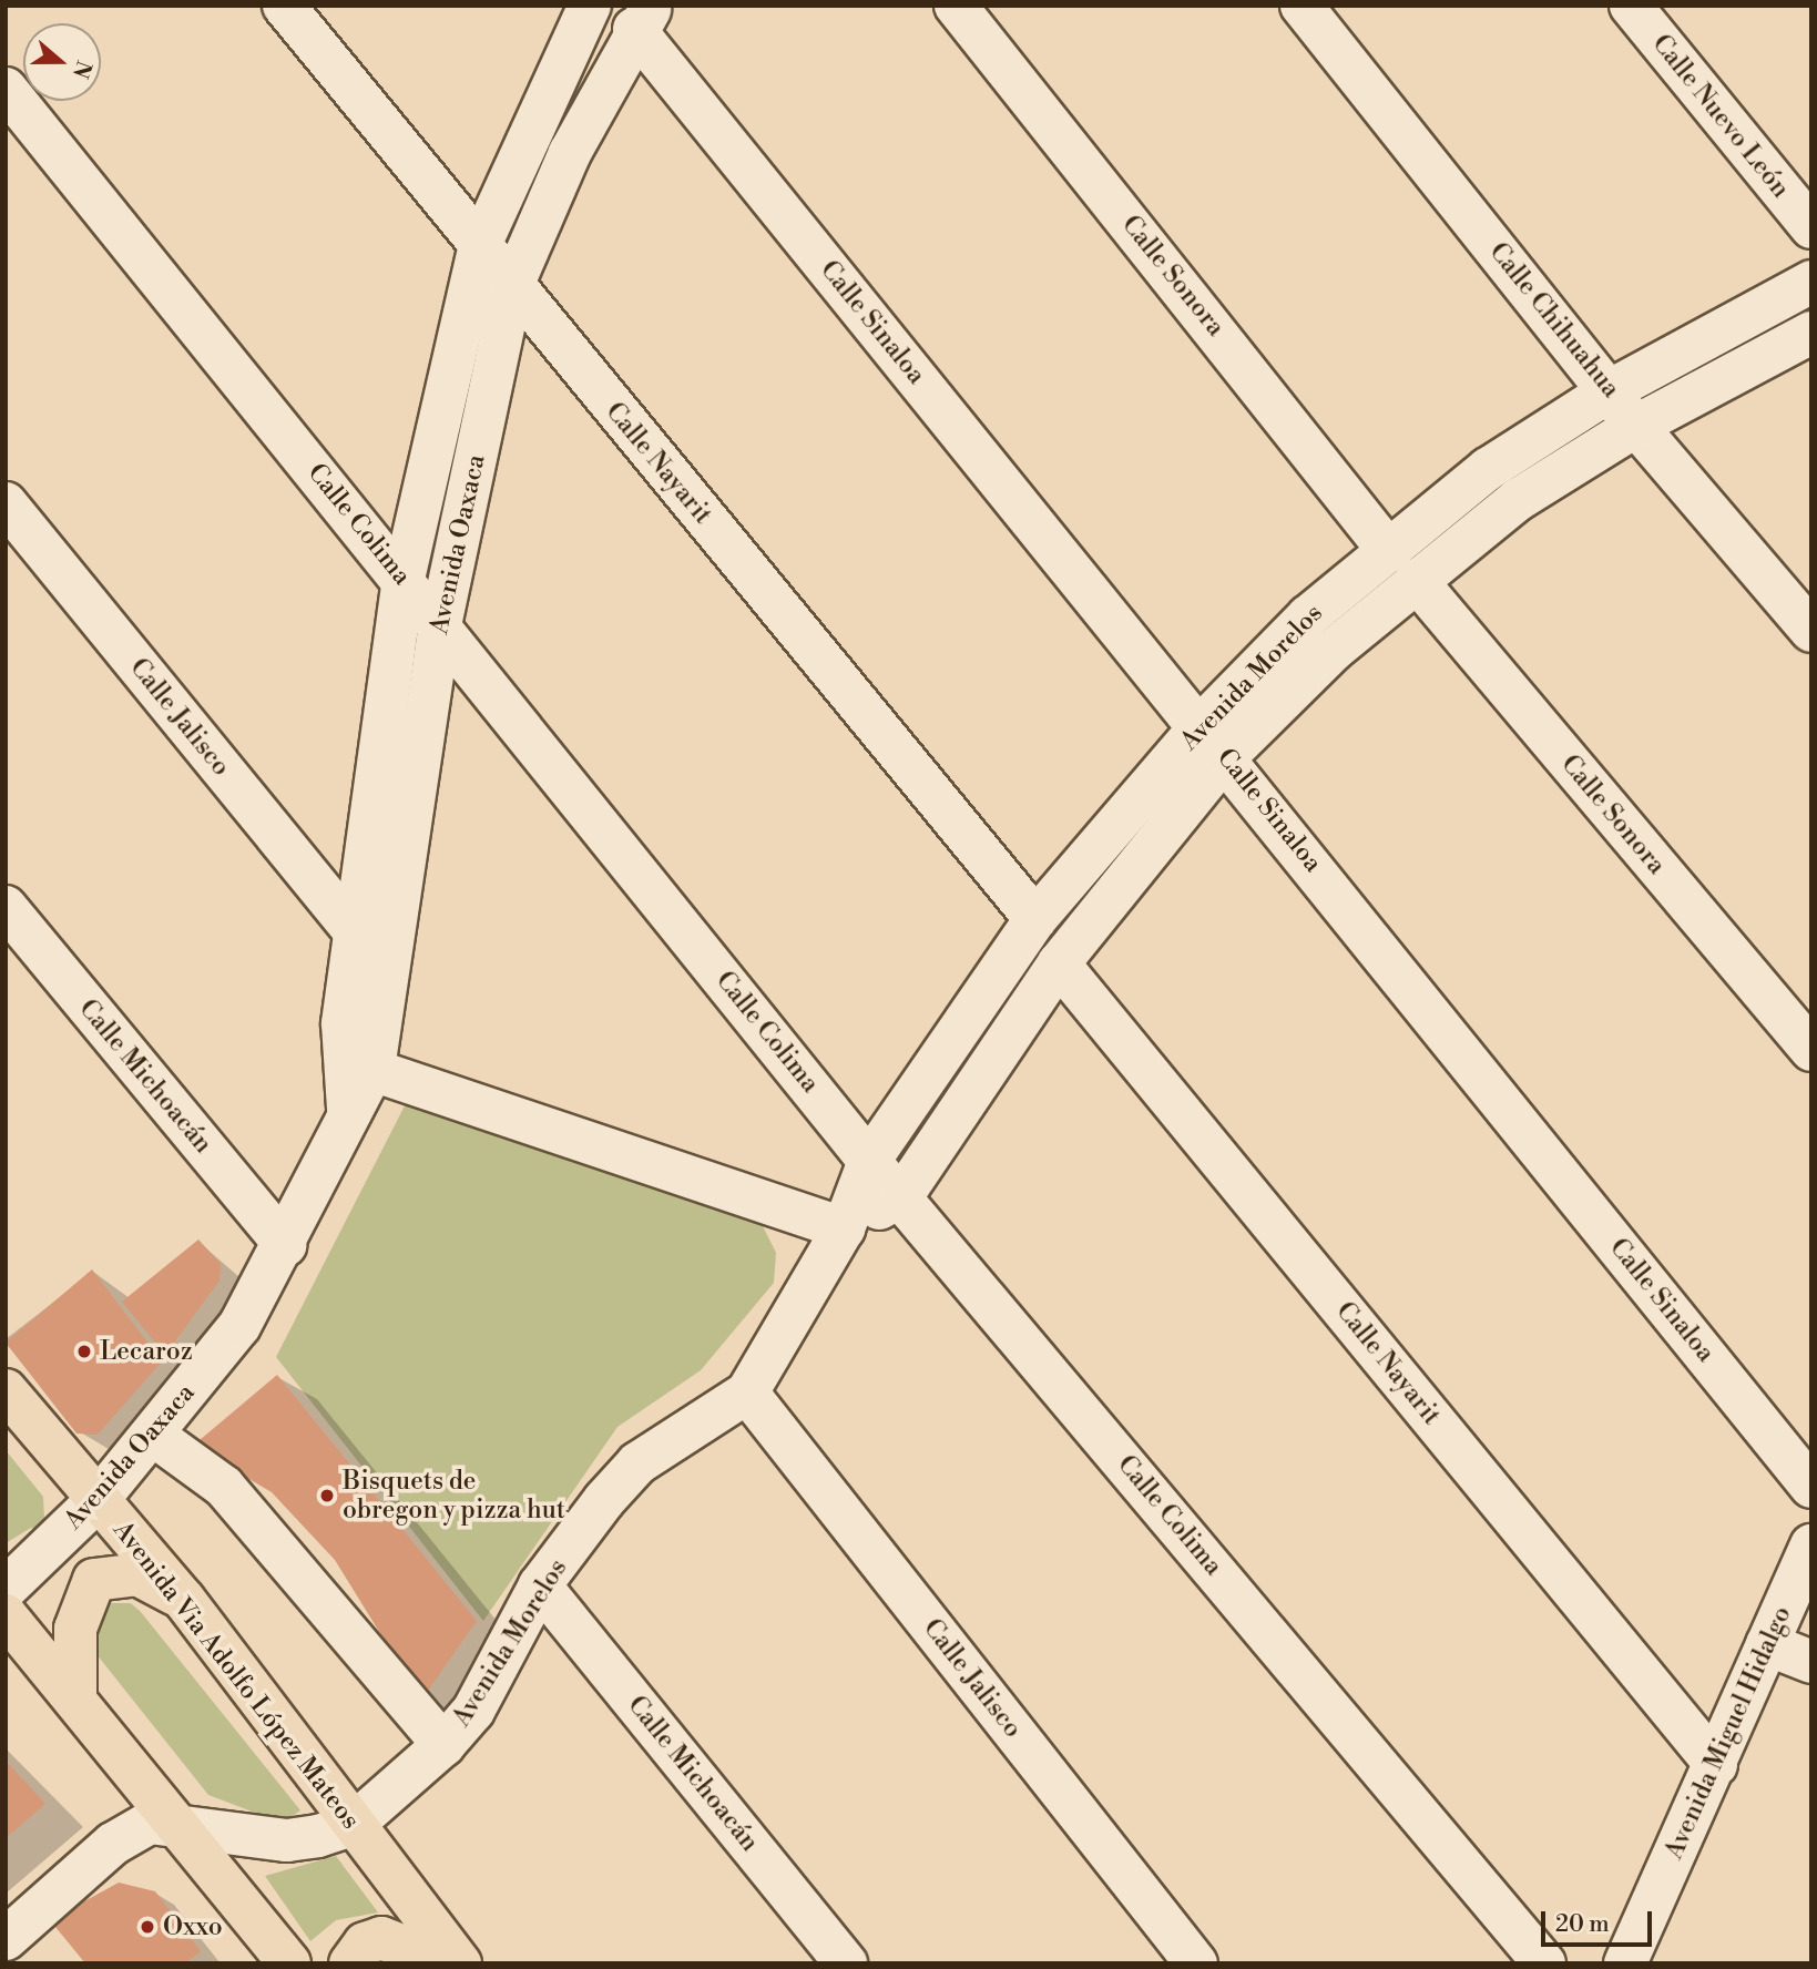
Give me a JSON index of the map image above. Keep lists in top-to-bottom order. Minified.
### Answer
{"streets":{"main road":["Avenida Via Adolfo López Mateos"],"street":["Calle Nuevo León","Calle Sonora","Calle Chihuahua","Calle Sinaloa","Calle Nayarit","Calle Colima","Avenida Oaxaca","Avenida Morelos","Calle Jalisco","Calle Michoacán","Avenida Miguel Hidalgo"]},"crossings":[["Calle Sonora","Avenida Morelos"],["Calle Chihuahua","Avenida Morelos"],["Calle Sinaloa","Avenida Oaxaca"],["Calle Sinaloa","Avenida Morelos"],["Calle Nayarit","Avenida Oaxaca"],["Calle Nayarit","Avenida Morelos"],["Calle Nayarit","Avenida Miguel Hidalgo"],["Calle Colima","Avenida Oaxaca"],["Calle Colima","Avenida Morelos"],["Avenida Oaxaca","Calle Jalisco"],["Avenida Oaxaca","Calle Michoacán"],["Avenida Oaxaca","Avenida Via Adolfo López Mateos"],["Avenida Morelos","Calle Jalisco"],["Avenida Morelos","Calle Michoacán"],["Avenida Morelos","Avenida Via Adolfo López Mateos"]],"places":["Lecaroz","Bisquets de obregon y pizza hut","Oxxo"],"scale_bar":"20 m","north":"right"}
